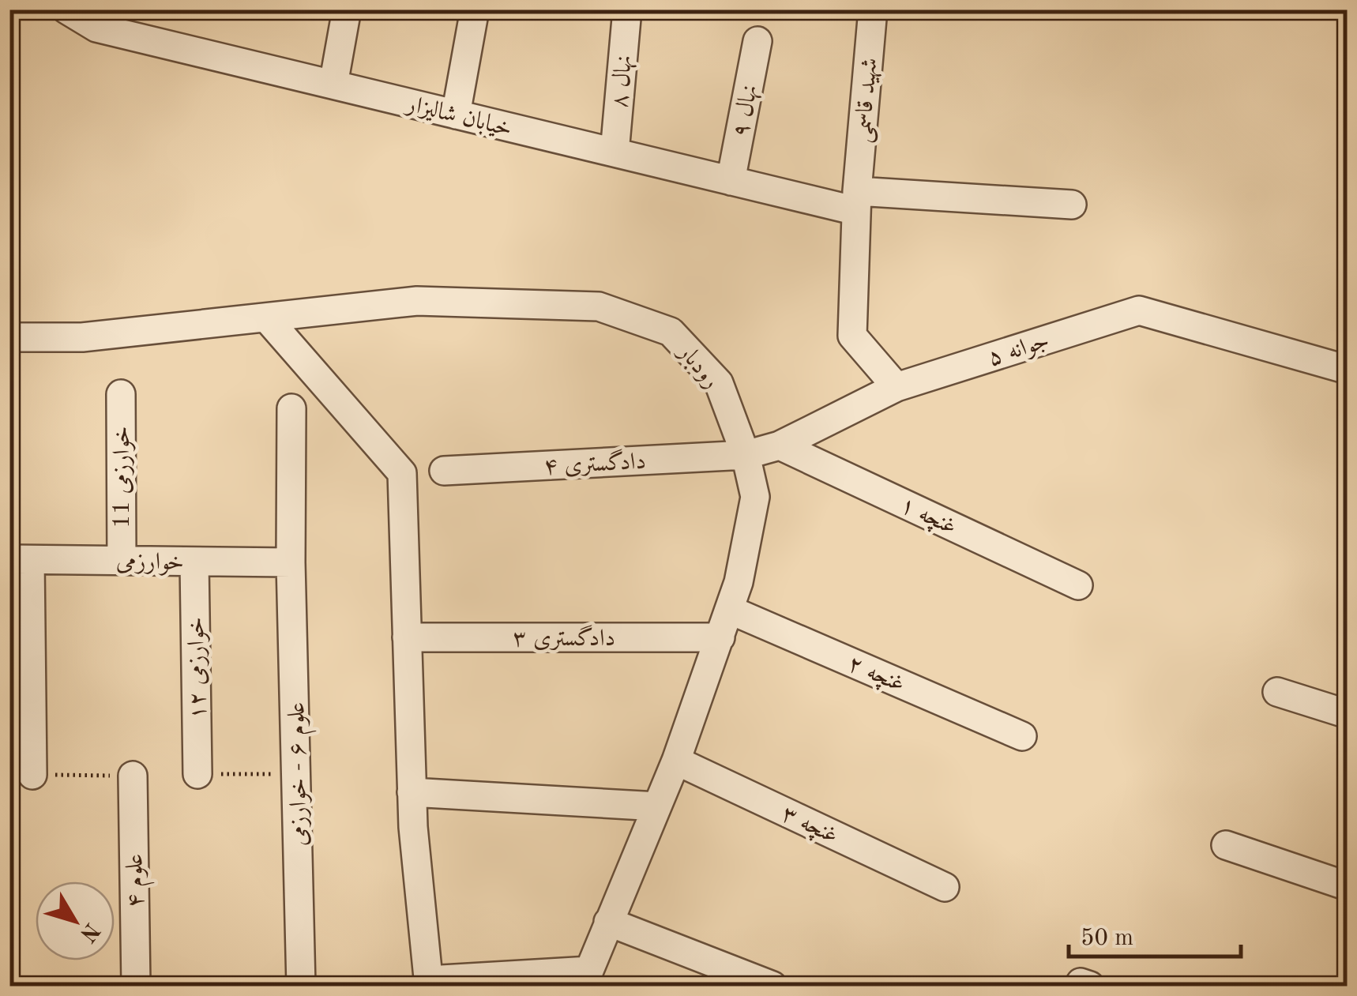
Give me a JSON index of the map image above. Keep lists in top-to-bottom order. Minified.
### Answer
{"streets":{"street":["نهال ۸","شهید قاسمی","نهال ۹","خیابان شالیزار","جوانه ۵","رودبار","دادگستری ۴","خوارزمی 11","غنچه ۱","خوارزمی","دادگستری ۳","خوارزمی ۱۲","غنچه ۲","علوم ۶ - خوارزمی","غنچه ۳","علوم ۴"]},"crossings":[["نهال ۸","خیابان شالیزار"],["شهید قاسمی","خیابان شالیزار"],["نهال ۹","خیابان شالیزار"],["جوانه ۵","رودبار"],["جوانه ۵","دادگستری ۴"],["جوانه ۵","غنچه ۱"],["رودبار","دادگستری ۴"],["رودبار","دادگستری ۳"],["رودبار","غنچه ۲"],["رودبار","غنچه ۳"],["خوارزمی 11","خوارزمی"],["خوارزمی","خوارزمی ۱۲"],["خوارزمی","علوم ۶ - خوارزمی"]],"scale_bar":"50 m","north":"bottom right"}
